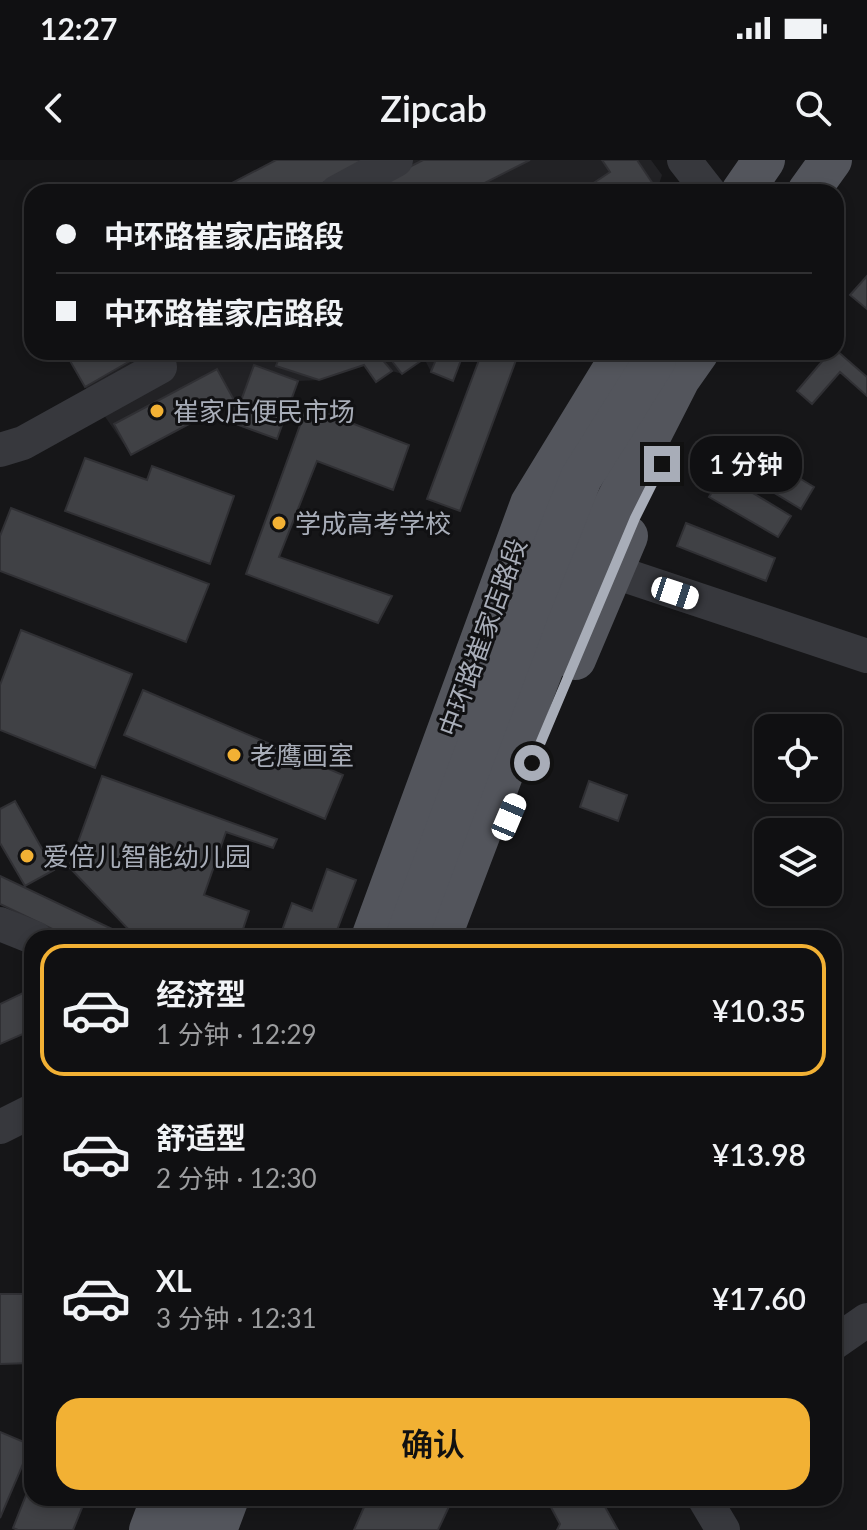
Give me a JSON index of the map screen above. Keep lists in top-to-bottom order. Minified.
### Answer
{"streets":{"main road":["中环路崔家店路段"]},"places":["崔家店便民市场","学成高考学校","老鹰画室","爱倍儿智能幼儿园"],"page":{"status":"12:27","header":"Zipcab","banner":["中环路崔家店路段","中环路崔家店路段"],"bubble":"1 分钟","list":[{"name":"经济型","note":"1 分钟 · 12:29","value":"¥10.35"},{"name":"舒适型","note":"2 分钟 · 12:30","value":"¥13.98"},{"name":"XL","note":"3 分钟 · 12:31","value":"¥17.60"}],"buttons":"确认"}}
